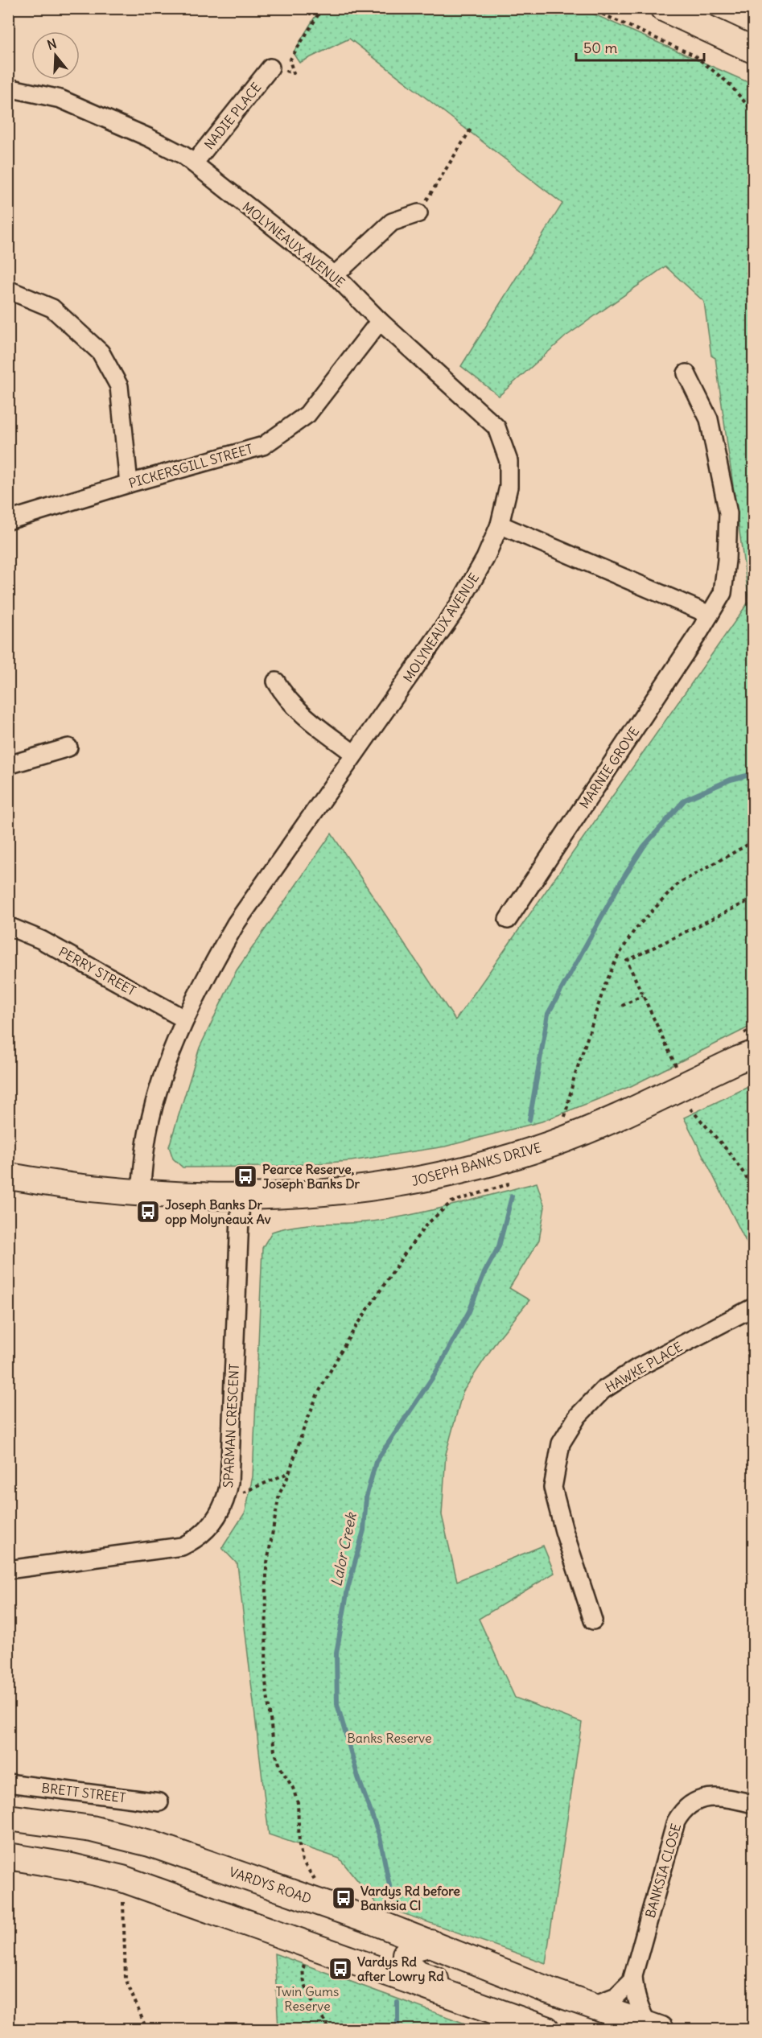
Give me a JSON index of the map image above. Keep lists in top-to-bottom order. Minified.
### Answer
{"streets":{"main road":["JOSEPH BANKS DRIVE","VARDYS ROAD"],"street":["NADIE PLACE","MOLYNEAUX AVENUE","PICKERSGILL STREET","MARNIE GROVE","PERRY STREET","HAWKE PLACE","SPARMAN CRESCENT","BRETT STREET","BANKSIA CLOSE"]},"crossings":[["NADIE PLACE","MOLYNEAUX AVENUE"],["MOLYNEAUX AVENUE","PICKERSGILL STREET"],["MOLYNEAUX AVENUE","PERRY STREET"],["MOLYNEAUX AVENUE","JOSEPH BANKS DRIVE"],["JOSEPH BANKS DRIVE","SPARMAN CRESCENT"],["BANKSIA CLOSE","VARDYS ROAD"]],"water":["Lalor Creek"],"parks":["Banks Reserve","Twin Gums Reserve"],"places":{"bus stop":["Pearce Reserve, Joseph Banks Dr","Joseph Banks Dr opp Molyneaux Av","Vardys Rd before Banksia Cl","Vardys Rd after Lowry Rd"]},"scale_bar":"50 m","north":"top"}
